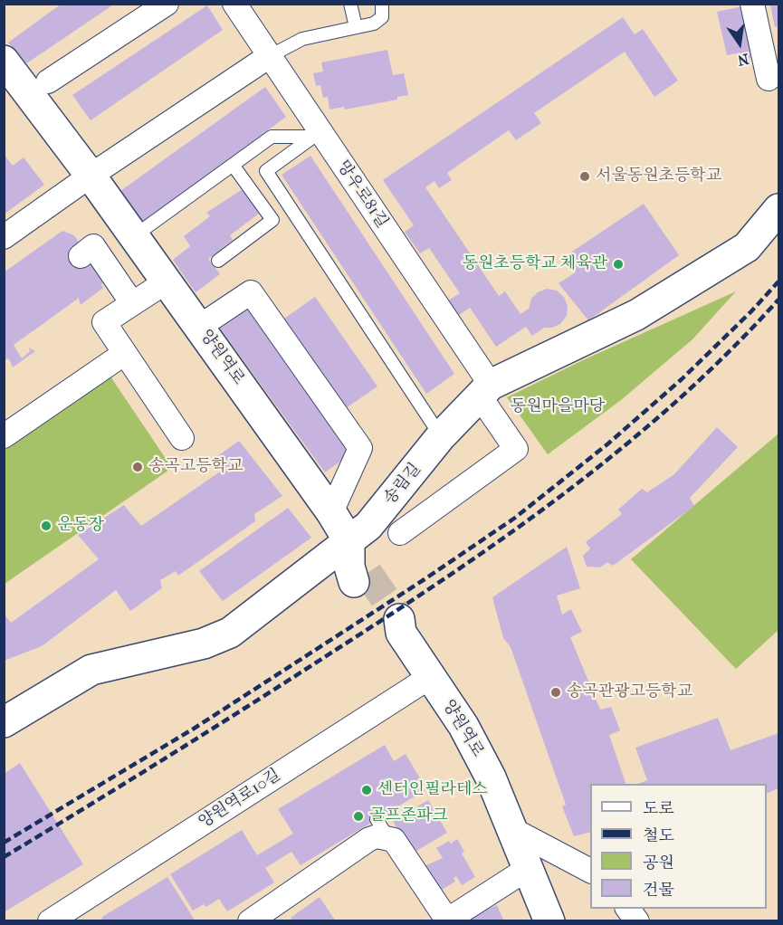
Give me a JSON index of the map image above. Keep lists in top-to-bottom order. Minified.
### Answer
{"streets":{"street":["망우로81길","양원역로","송림길","양원역로10길"]},"crossings":[["망우로81길","송림길"],["양원역로","송림길"],["양원역로","양원역로10길"]],"parks":["동원마을마당"],"places":["서울동원초등학교","동원초등학교 체육관","송곡고등학교","운동장","송곡관광고등학교","센터인필라테스","골프존파크"],"legend":["도로","철도","공원","건물"],"north":"bottom"}
